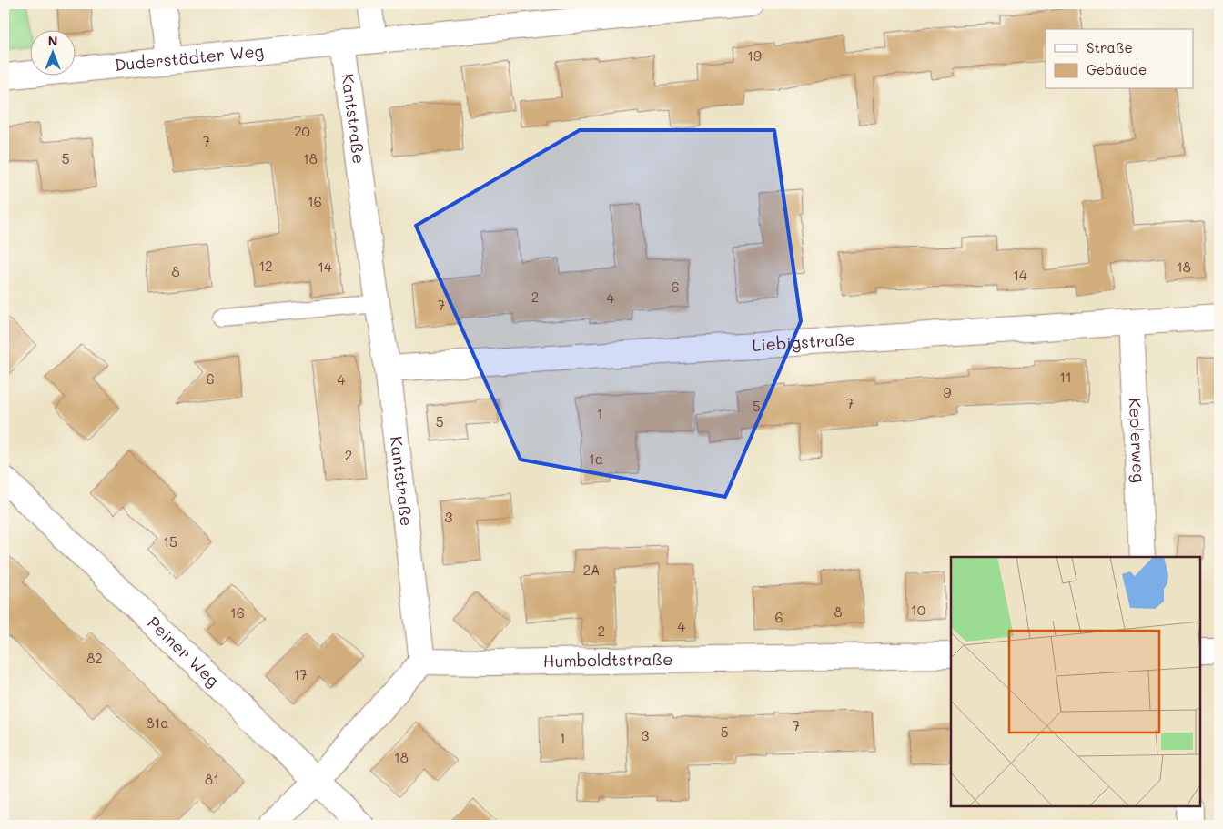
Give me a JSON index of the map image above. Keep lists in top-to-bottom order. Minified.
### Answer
{"streets":{"street":["Duderstädter Weg","Kantstraße","Liebigstraße","Keplerweg","Peiner Weg","Humboldtstraße"]},"crossings":[["Duderstädter Weg","Kantstraße"],["Kantstraße","Liebigstraße"],["Kantstraße","Humboldtstraße"],["Liebigstraße","Keplerweg"]],"house_numbers":["19","20","7","5","18","16","12","14","18","8","14","6","2","4","7","11","6","4","9","7","5","1","5","2","1a","3","15","2A","10","8","16","6","4","2","82","17","81a","7","5","3","1","18","81"],"legend":["Straße","Gebäude"],"north":"top"}
